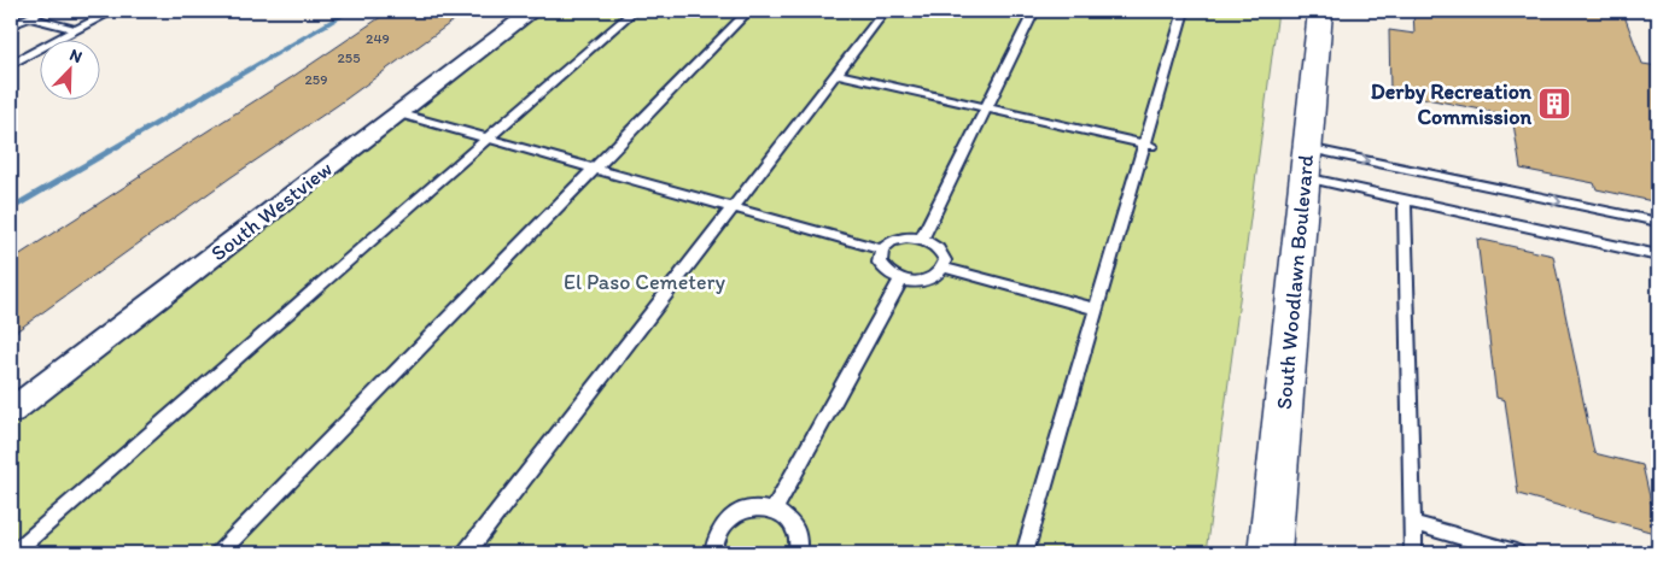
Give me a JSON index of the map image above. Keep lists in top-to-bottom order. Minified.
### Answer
{"streets":{"street":["South Westview","South Woodlawn Boulevard"]},"parks":["El Paso Cemetery"],"places":{"building":["Derby Recreation Commission"]},"house_numbers":["249","255","259"],"north":"top right"}
